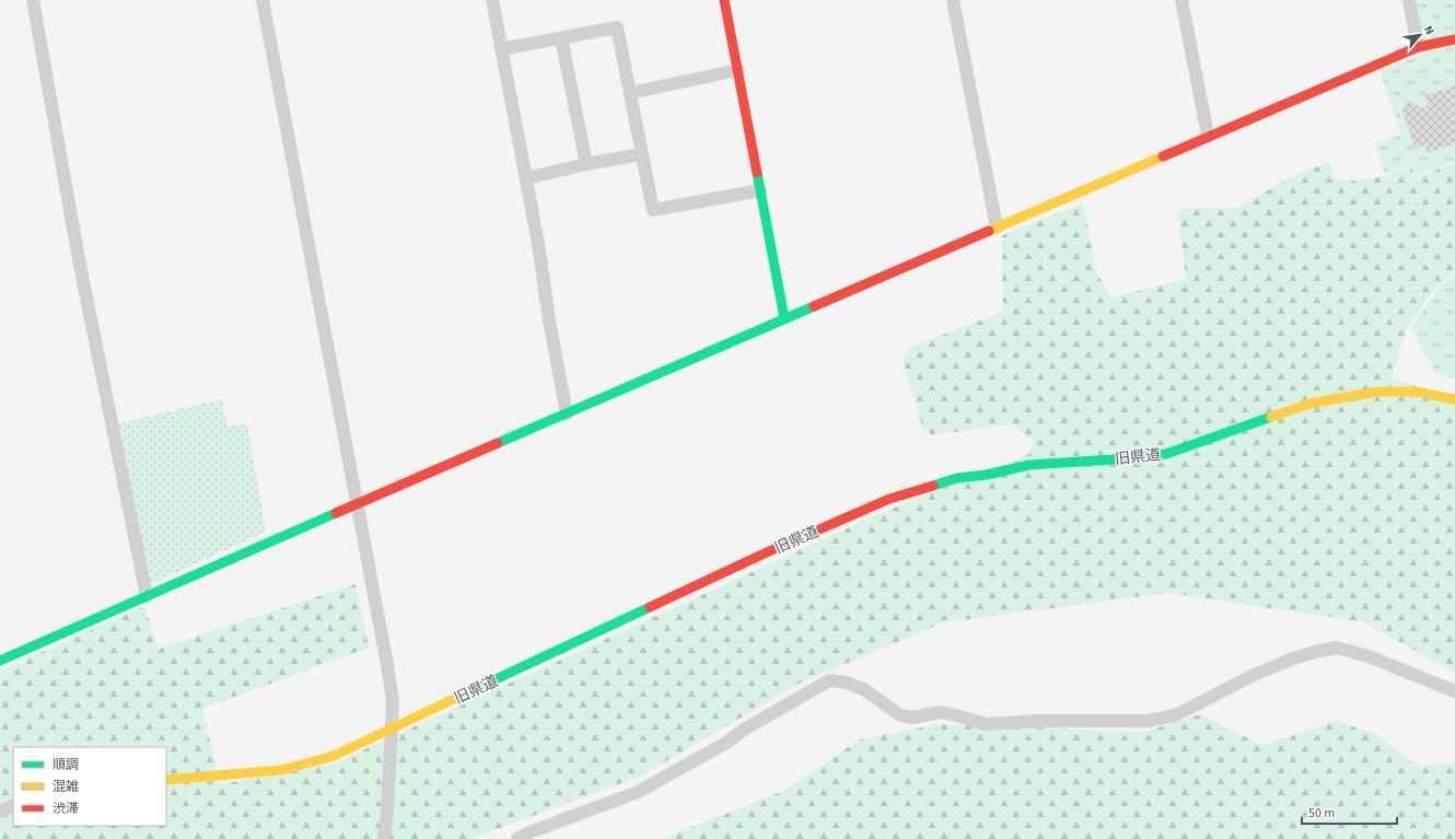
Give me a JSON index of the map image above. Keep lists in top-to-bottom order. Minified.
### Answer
{"streets":{"street":["旧県道"]},"legend":["順調","混雑","渋滞"],"scale_bar":"50 m","north":"top right"}
